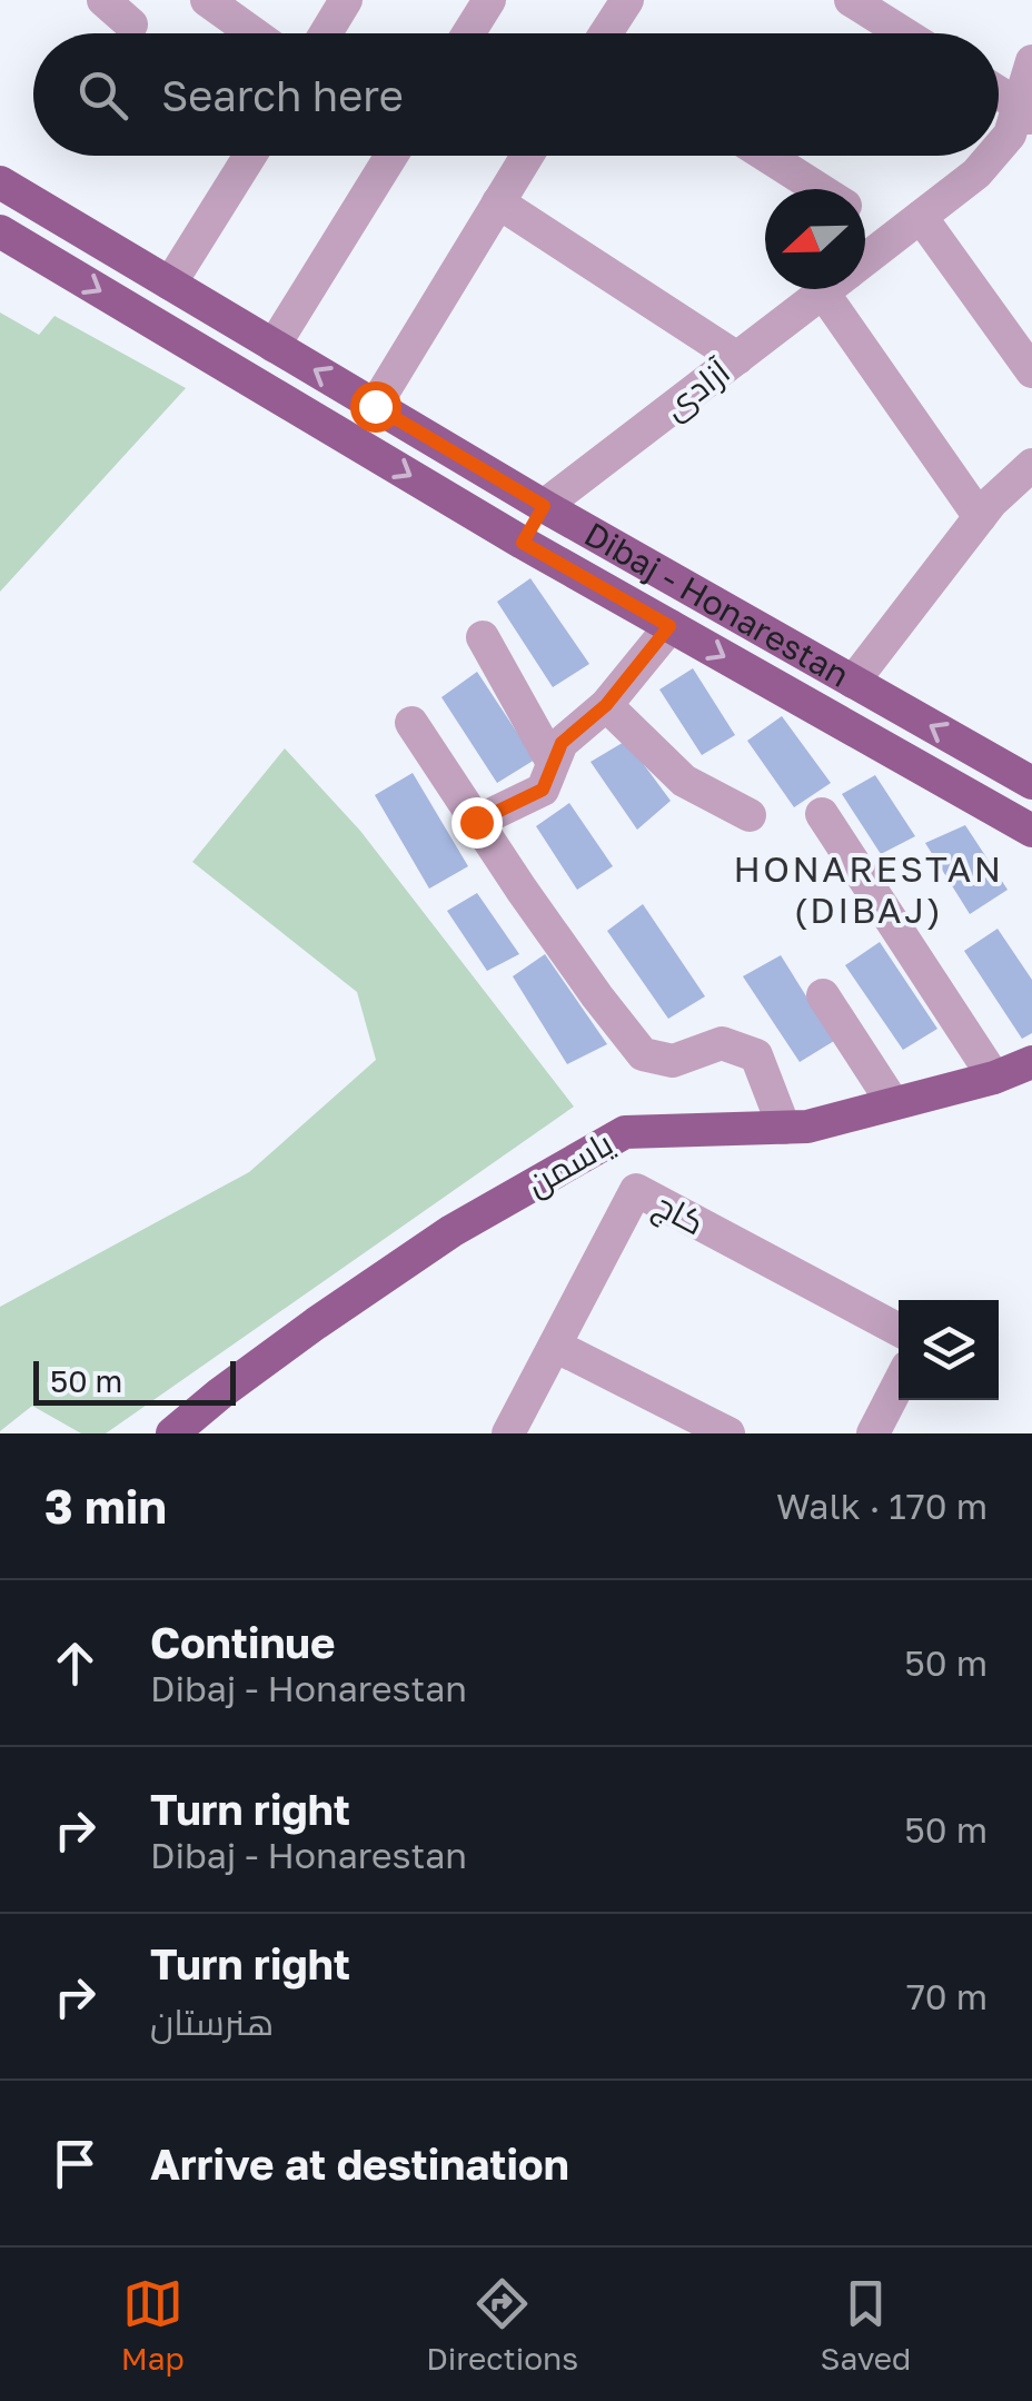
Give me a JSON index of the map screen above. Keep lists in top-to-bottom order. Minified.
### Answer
{"streets":{"main road":["Dibaj - Honarestan","یاسمن"],"street":["آزادی","کاج"]},"crossings":[["آزادی","Dibaj - Honarestan"]],"districts":["HONARESTAN (DIBAJ)"],"scale_bar":"50 m","north":"left","page":{"search":"Search here","scale":"50 m","heading":["3 min","Walk · 170 m"],"list":[["Continue","Dibaj - Honarestan","50 m"],["Turn right","Dibaj - Honarestan","50 m"],["Turn right","هنرستان","70 m"],"Arrive at destination"],"nav":["Map","Directions","Saved"]}}
